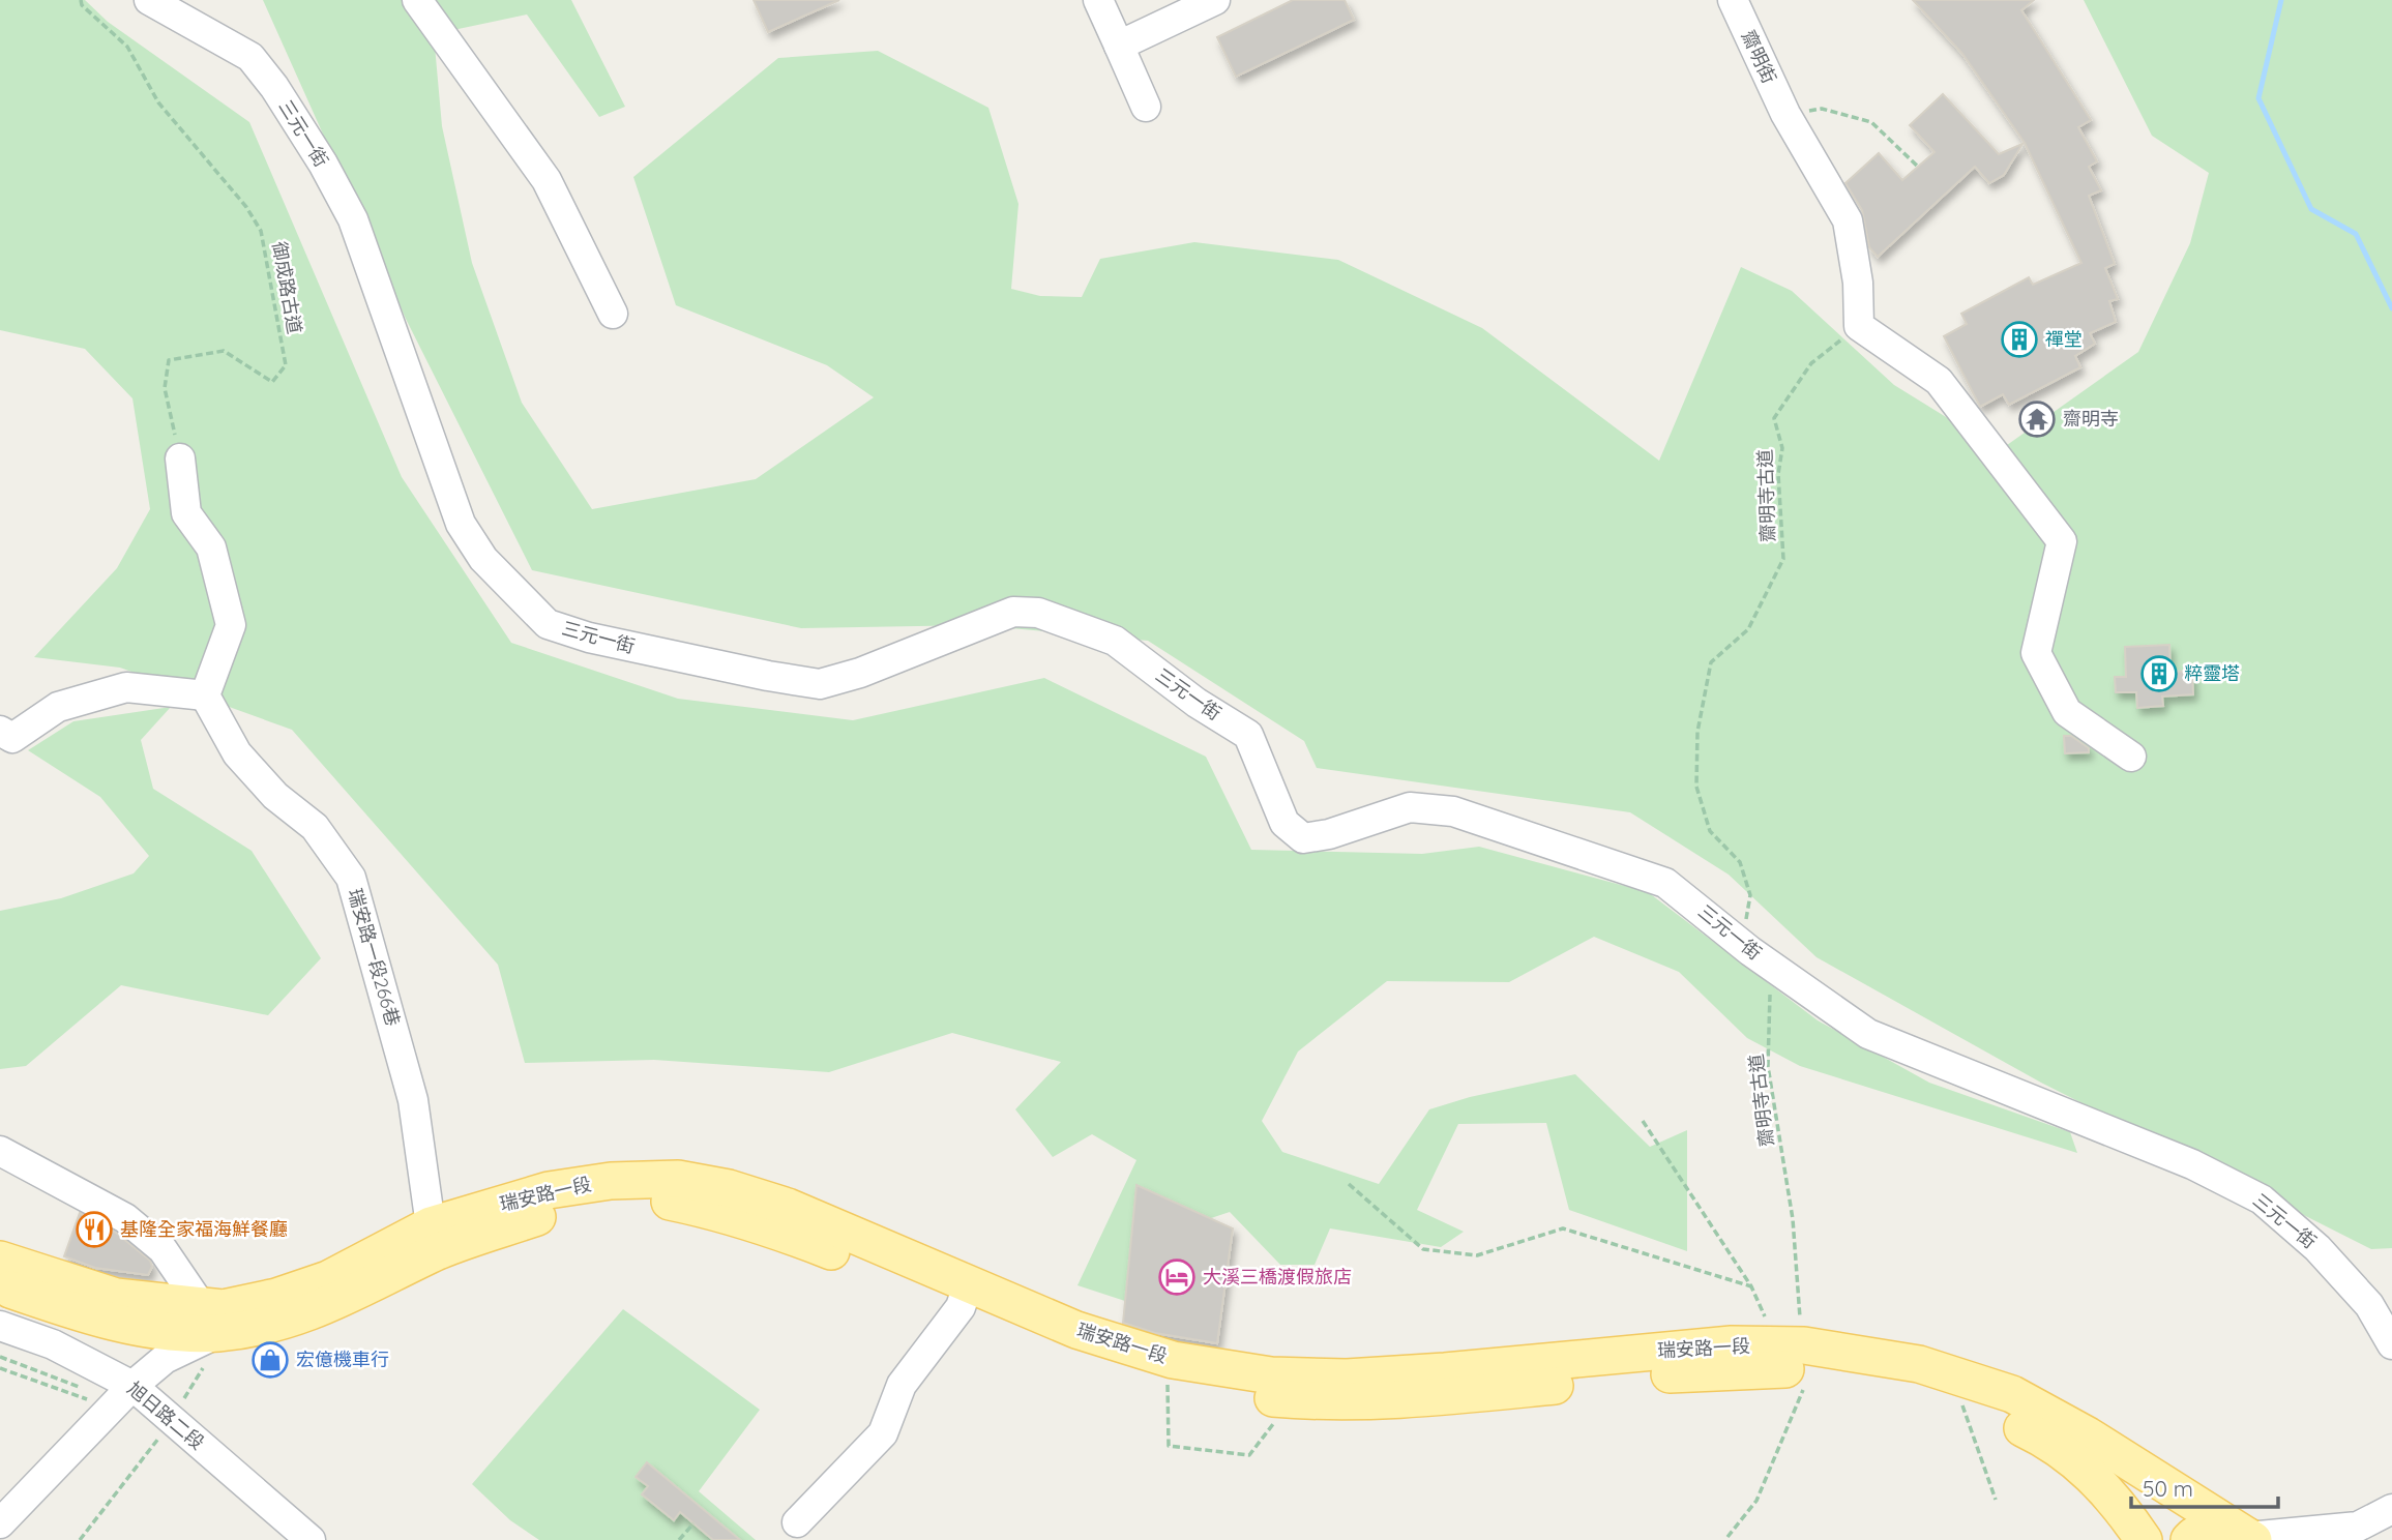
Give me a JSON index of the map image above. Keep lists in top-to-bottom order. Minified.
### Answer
{"streets":{"main road":["瑞安路一段"],"street":["齋明街","三元一街","瑞安路一段266巷","旭日路二段"],"path":["御成路古道","齋明寺古道"]},"crossings":[["齋明街","齋明寺古道"],["三元一街","齋明寺古道"],["齋明寺古道","瑞安路一段"],["瑞安路一段266巷","瑞安路一段"]],"places":{"building":["禪堂","粹靈塔"],"temple":["齋明寺"],"restaurant":["基隆全家福海鮮餐廳"],"hotel":["大溪三橋渡假旅店"],"shop":["宏億機車行"]},"scale_bar":"50 m"}
